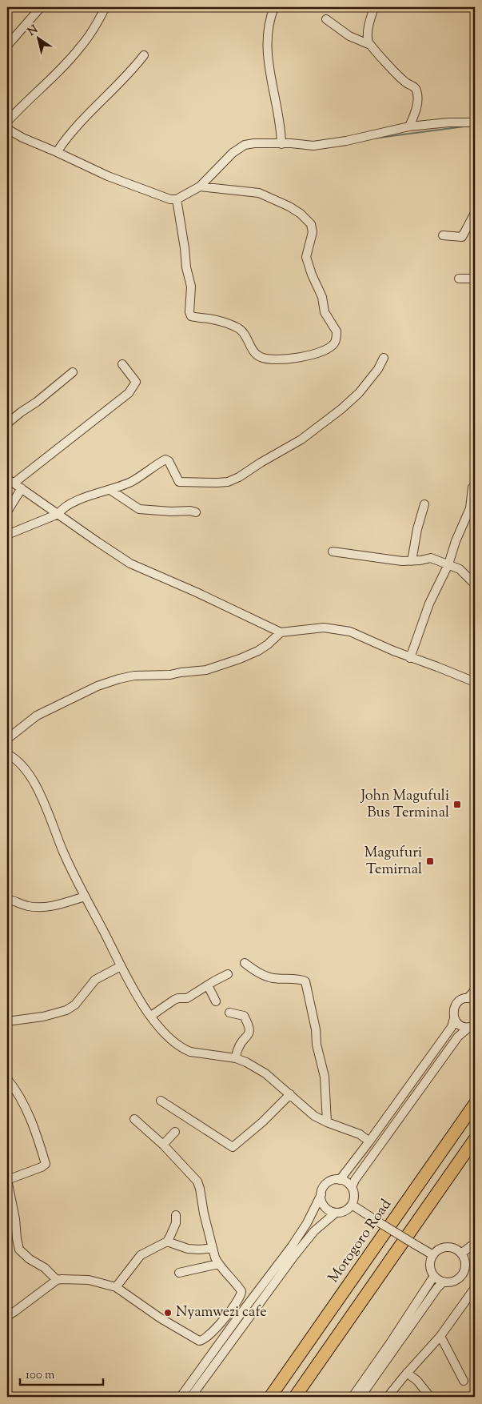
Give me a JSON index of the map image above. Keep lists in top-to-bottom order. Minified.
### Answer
{"streets":{"highway":["Morogoro Road"]},"places":{"transit":["John Magufuli Bus Terminal","Magufuri Temirnal"],"other":["Nyamwezi cafe"]},"scale_bar":"100 m","north":"top left"}
